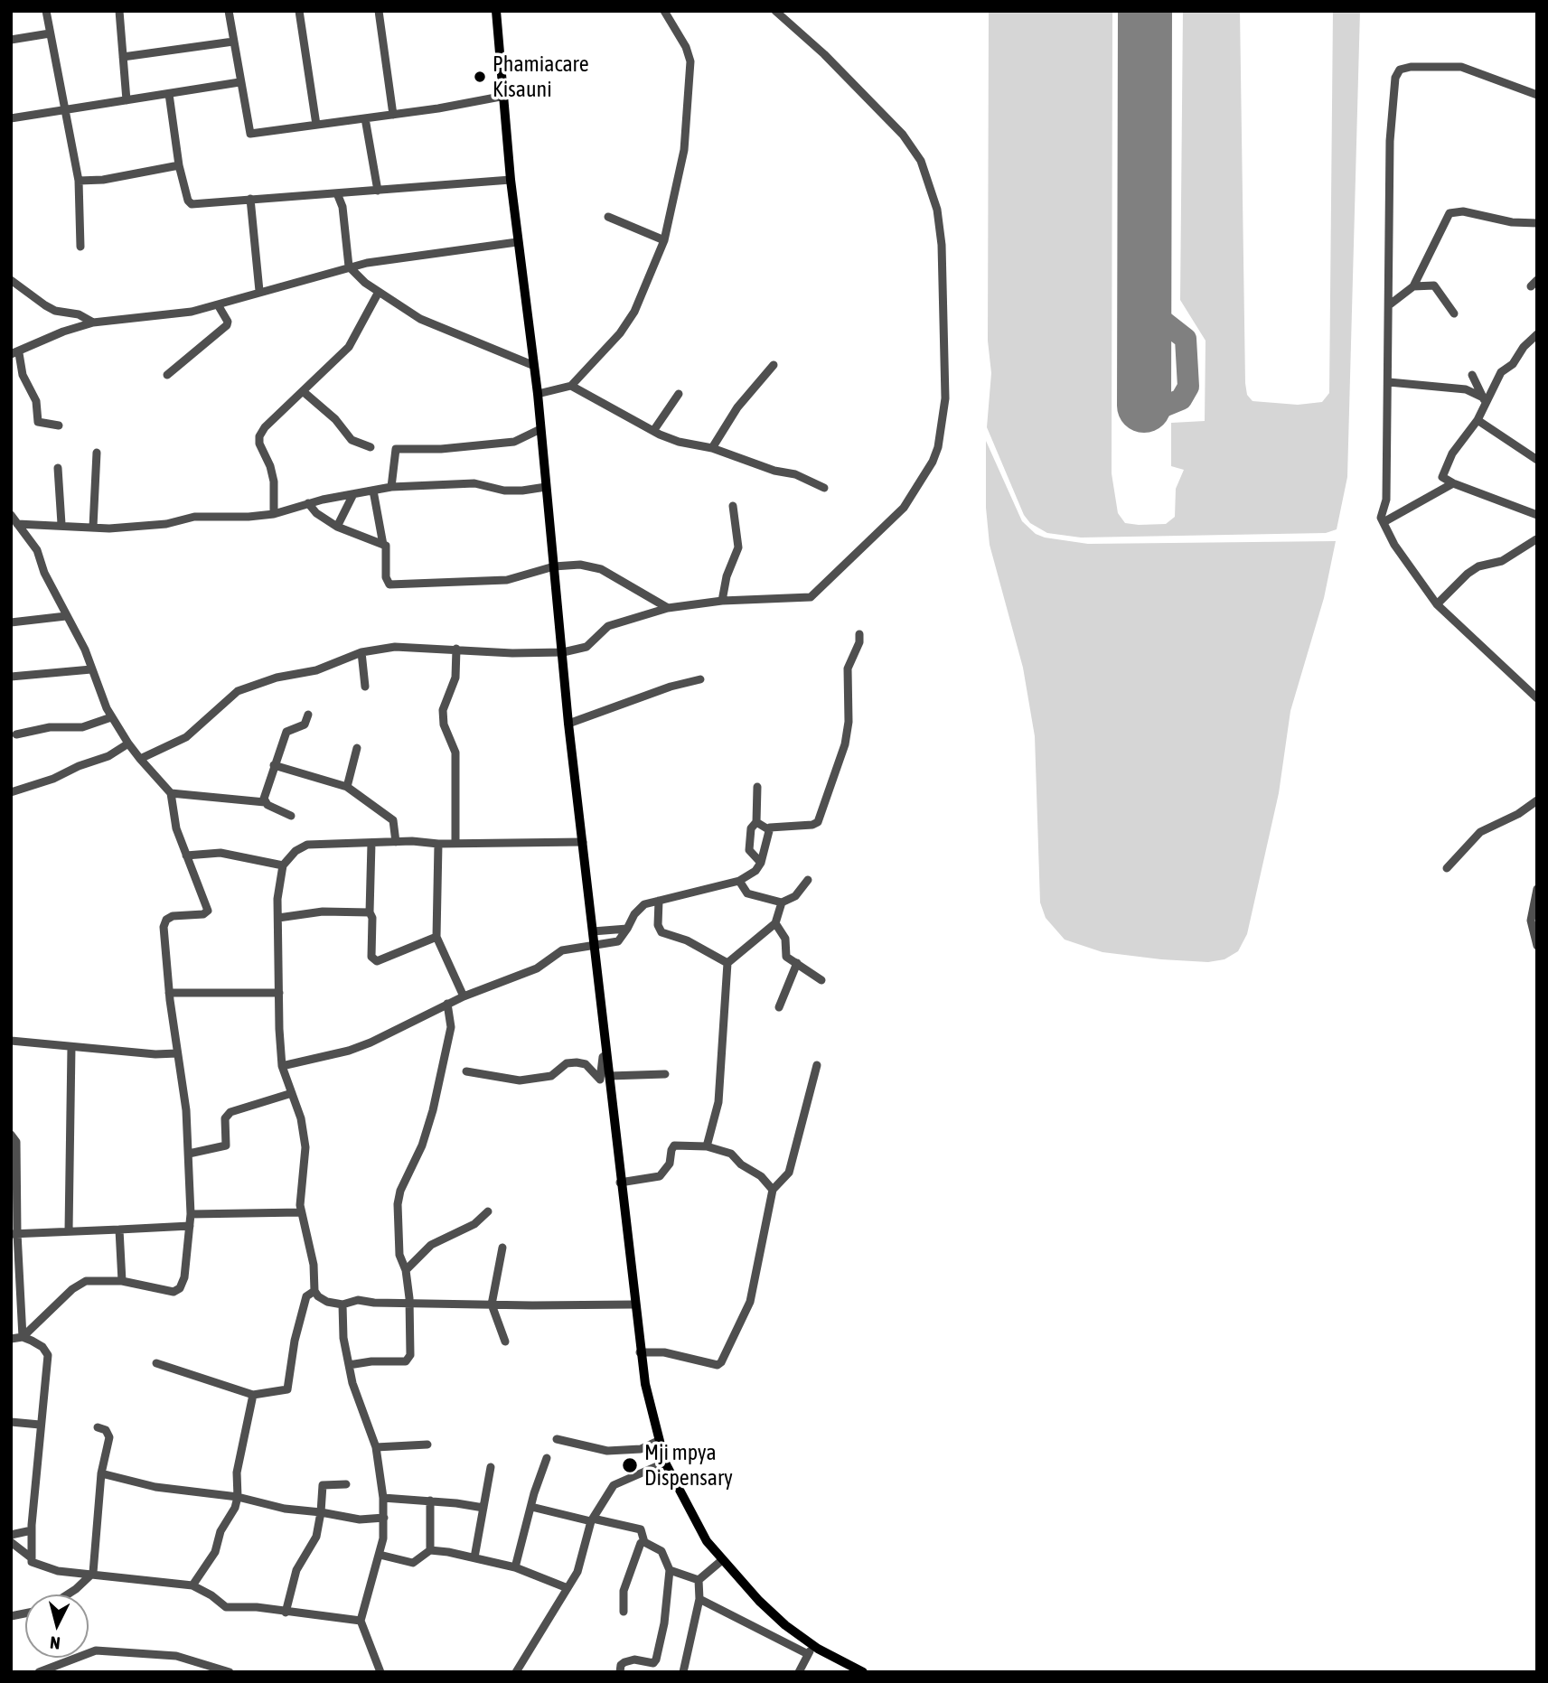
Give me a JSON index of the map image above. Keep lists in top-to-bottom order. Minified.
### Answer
{"places":["Phamiacare Kisauni","Mji mpya Dispensary"],"north":"bottom"}
